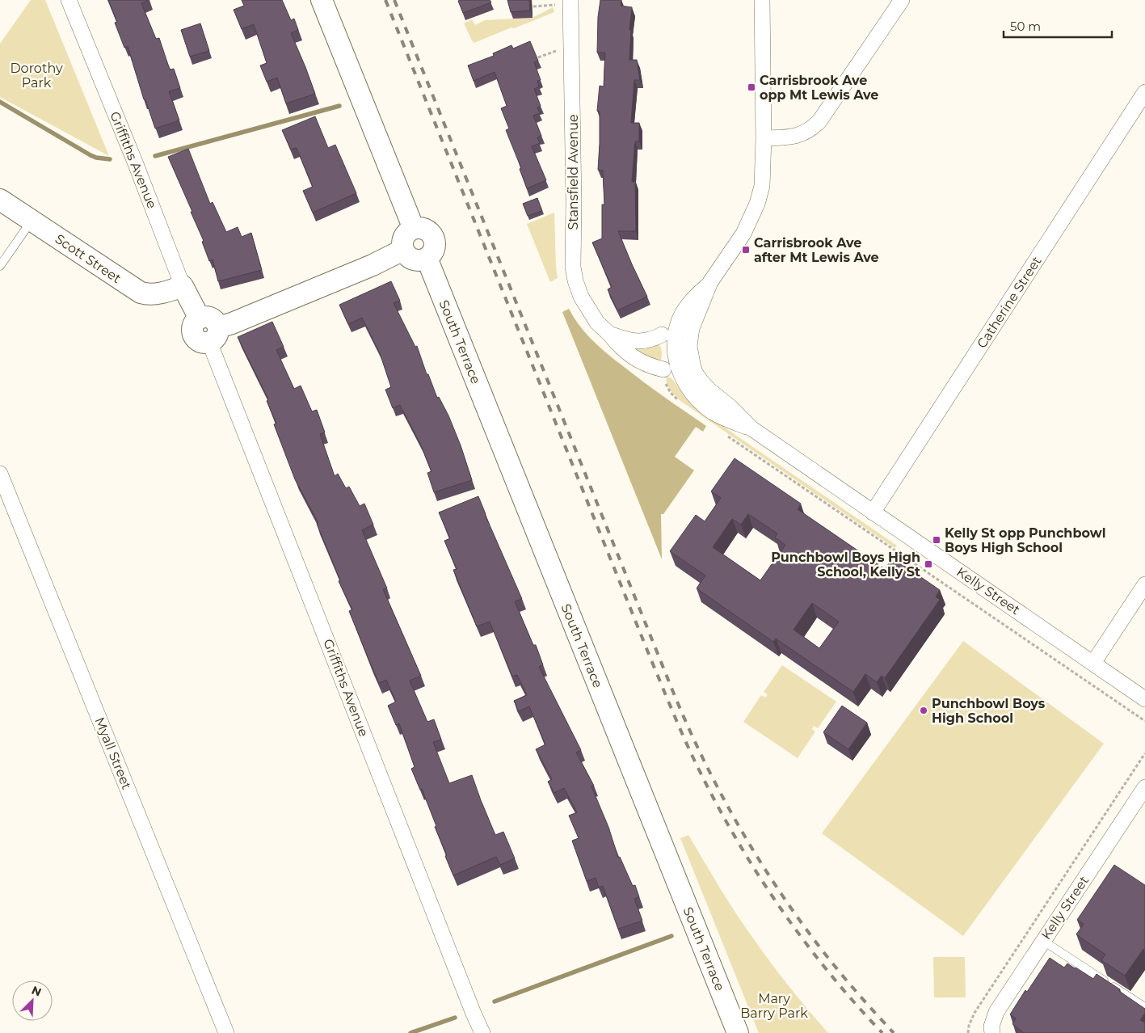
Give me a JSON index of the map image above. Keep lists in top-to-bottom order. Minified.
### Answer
{"streets":{"street":["Griffiths Avenue","Stansfield Avenue","Scott Street","Catherine Street","South Terrace","Kelly Street","Myall Street"]},"crossings":[["Griffiths Avenue","Scott Street"],["Catherine Street","Kelly Street"]],"parks":["Dorothy Park","Mary Barry Park"],"places":{"transit":["Carrisbrook Ave opp Mt Lewis Ave","Carrisbrook Ave after Mt Lewis Ave","Kelly St opp Punchbowl Boys High School","Punchbowl Boys High School, Kelly St"],"other":["Punchbowl Boys High School"]},"scale_bar":"50 m","north":"top right"}
